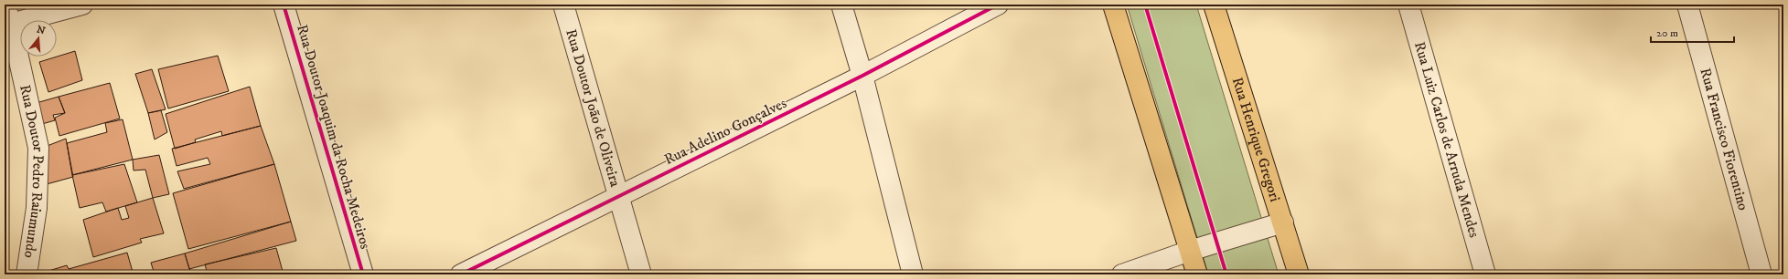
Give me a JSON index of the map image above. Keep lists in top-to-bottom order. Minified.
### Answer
{"streets":{"main road":["Rua Henrique Gregori"],"street":["Rua Doutor João de Oliveira","Rua Adelino Gonçalves","Rua Doutor Joaquim da Rocha Medeiros","Rua Luiz Carlos de Arruda Mendes","Rua Francisco Fiorentino","Rua Doutor Pedro Raiumundo"]},"crossings":[["Rua Doutor João de Oliveira","Rua Adelino Gonçalves"]],"scale_bar":"20 m","north":"top"}
